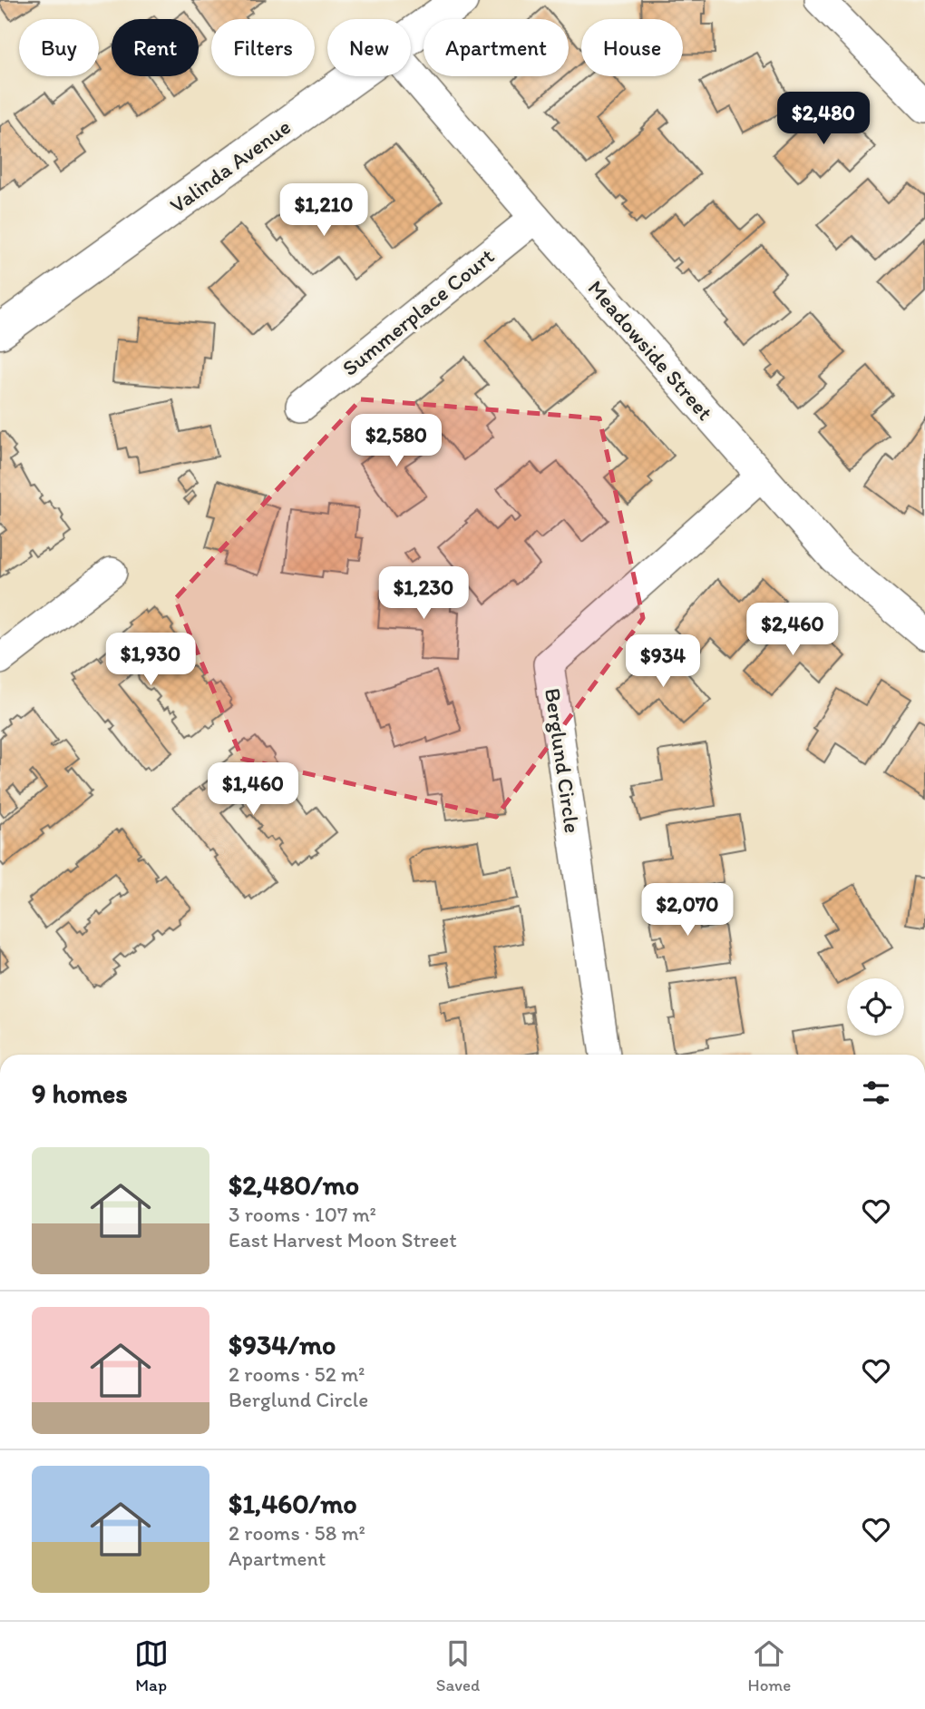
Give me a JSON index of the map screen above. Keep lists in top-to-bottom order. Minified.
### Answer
{"streets":{"main road":["Valinda Avenue"],"street":["Summerplace Court","Meadowside Street","Berglund Circle"]},"crossings":[["Summerplace Court","Meadowside Street"],["Meadowside Street","Berglund Circle"]],"page":{"chip":["Buy","Rent","Filters","New","Apartment","House"],"price":["$2,480","$1,210","$2,580","$1,230","$2,460","$1,930","$934","$1,460","$2,070"],"heading":"9 homes","list":[{"name":"$2,480/mo","note":"3 rooms · 107 m² · East Harvest Moon Street"},{"name":"$934/mo","note":"2 rooms · 52 m² · Berglund Circle"},{"name":"$1,460/mo","note":"2 rooms · 58 m² · Apartment"}],"tabs":["Map","Saved","Home"]}}
